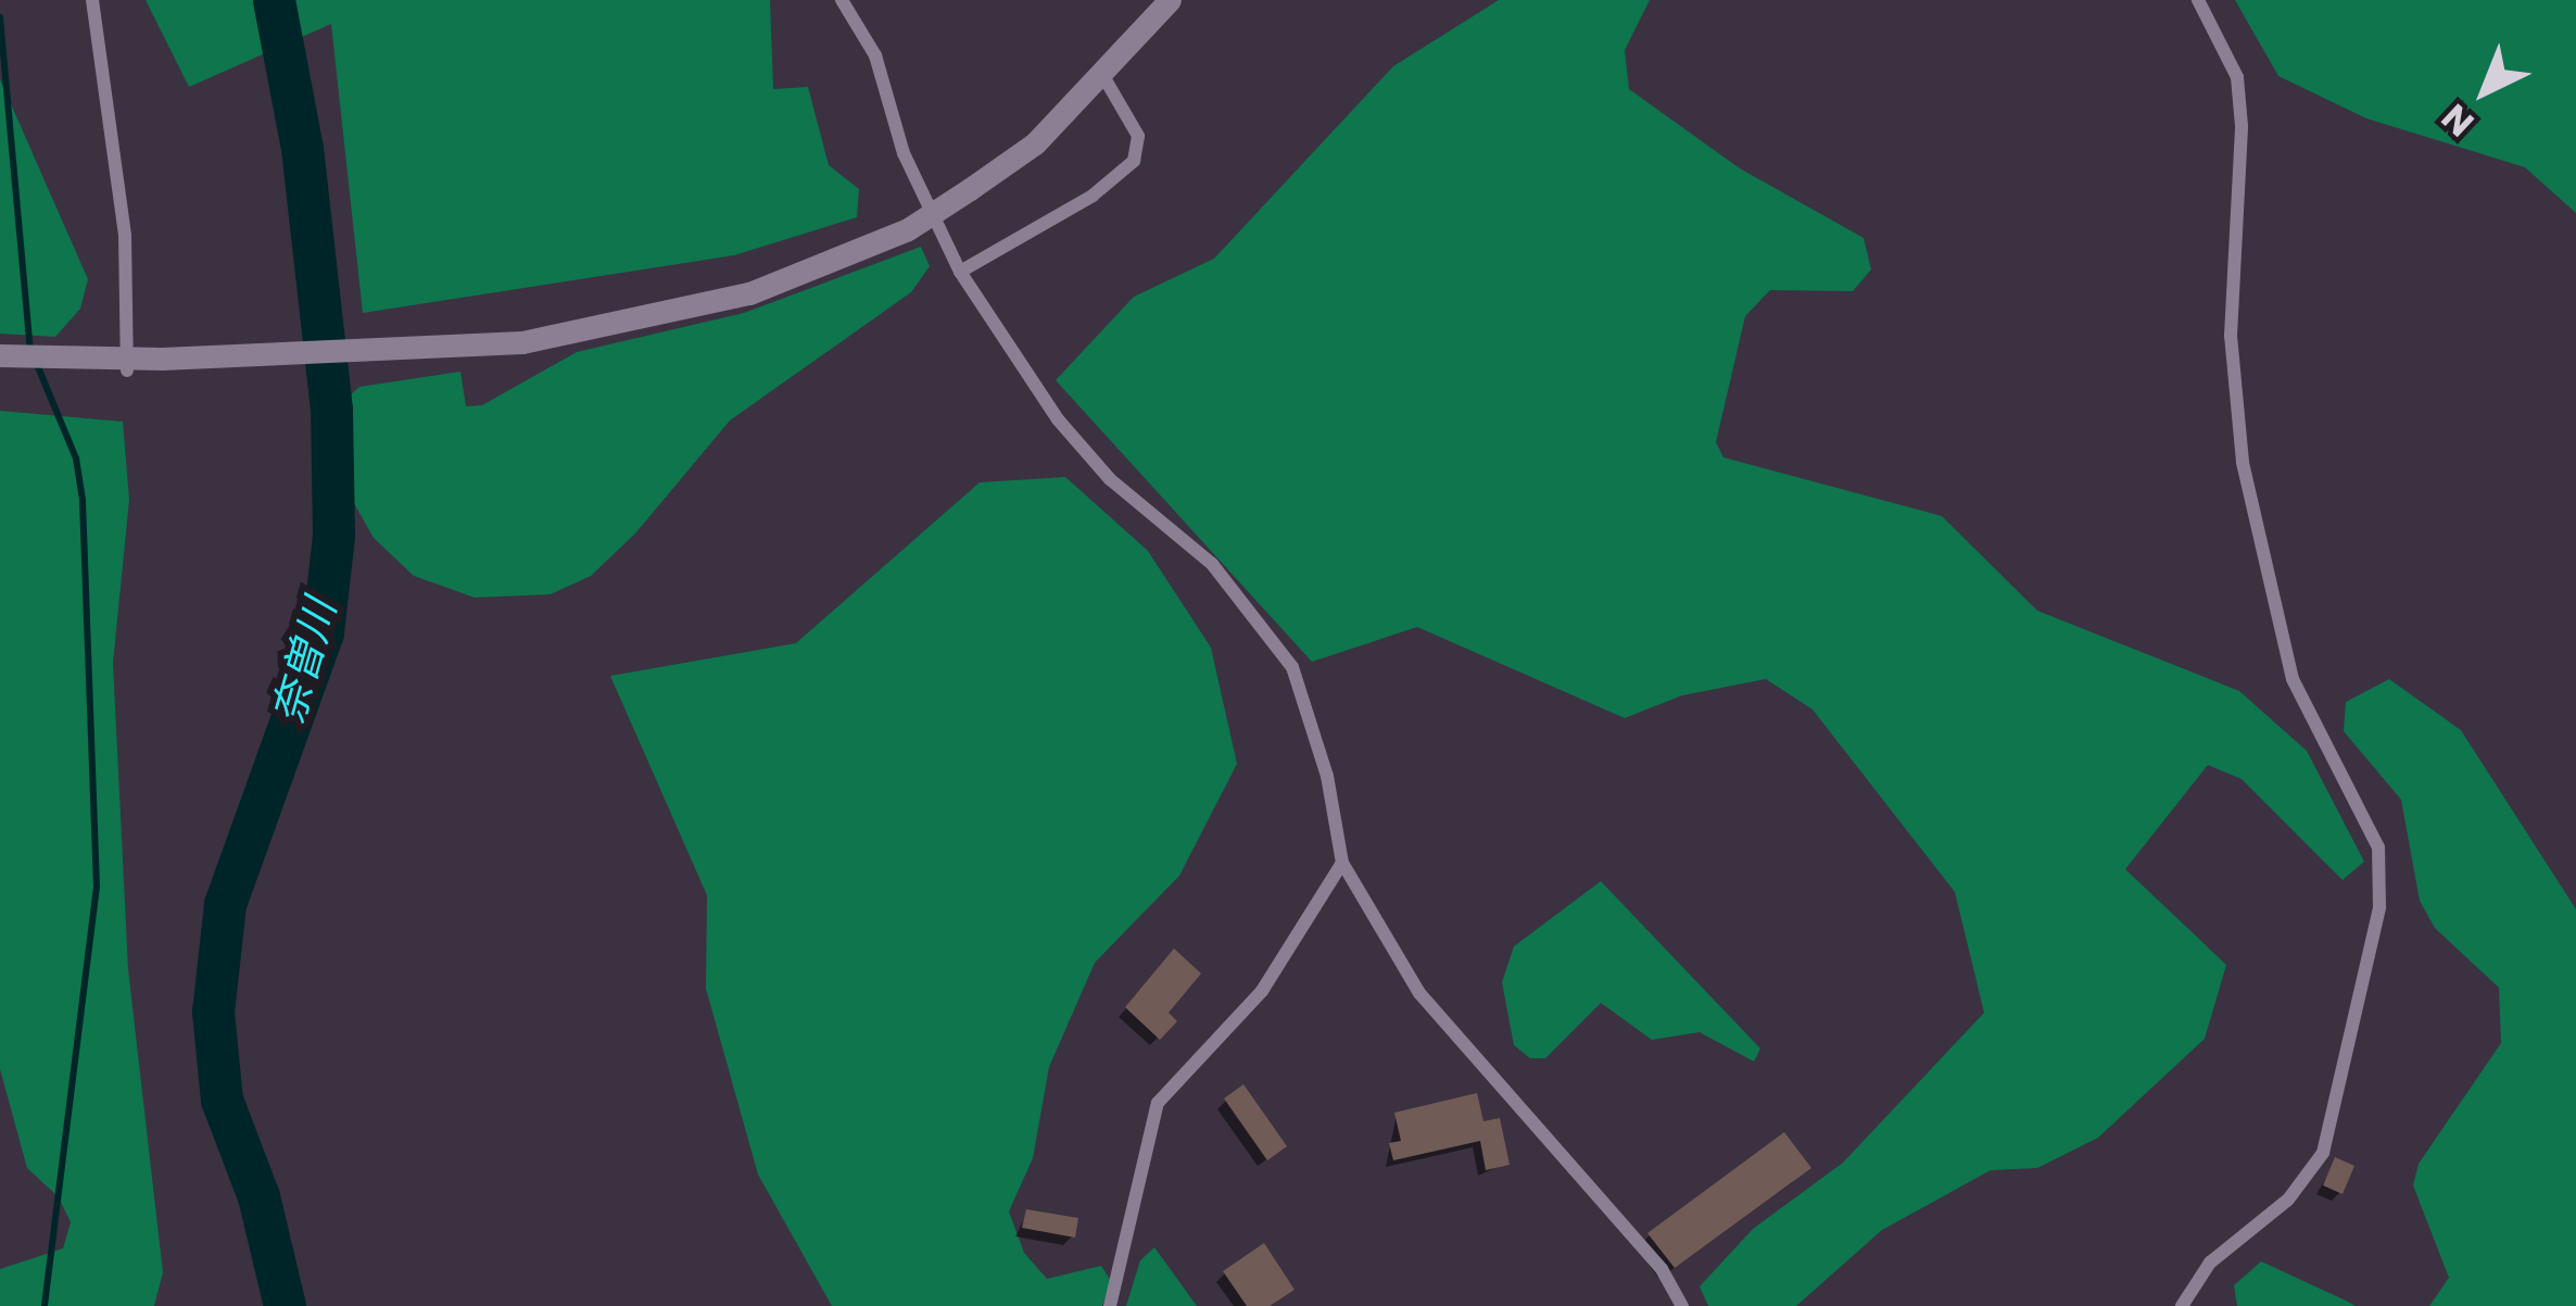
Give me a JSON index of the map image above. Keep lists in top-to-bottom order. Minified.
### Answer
{"water":["奈曽川"],"north":"bottom left"}
